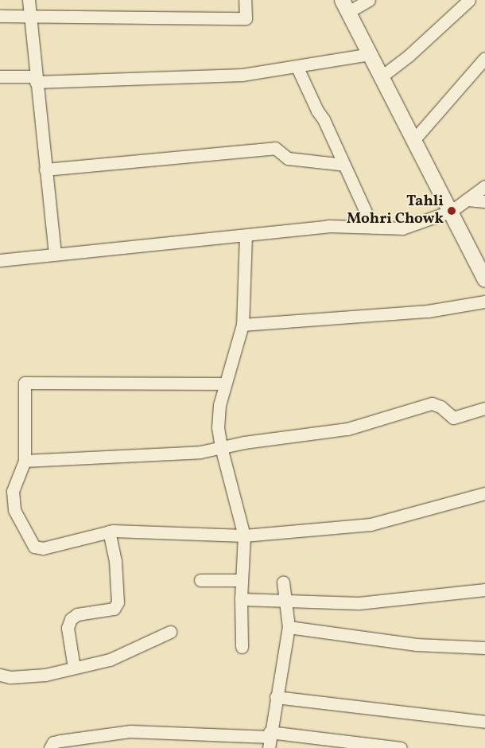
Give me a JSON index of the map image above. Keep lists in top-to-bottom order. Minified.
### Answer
{"places":["Tahli Mohri Chowk"]}
